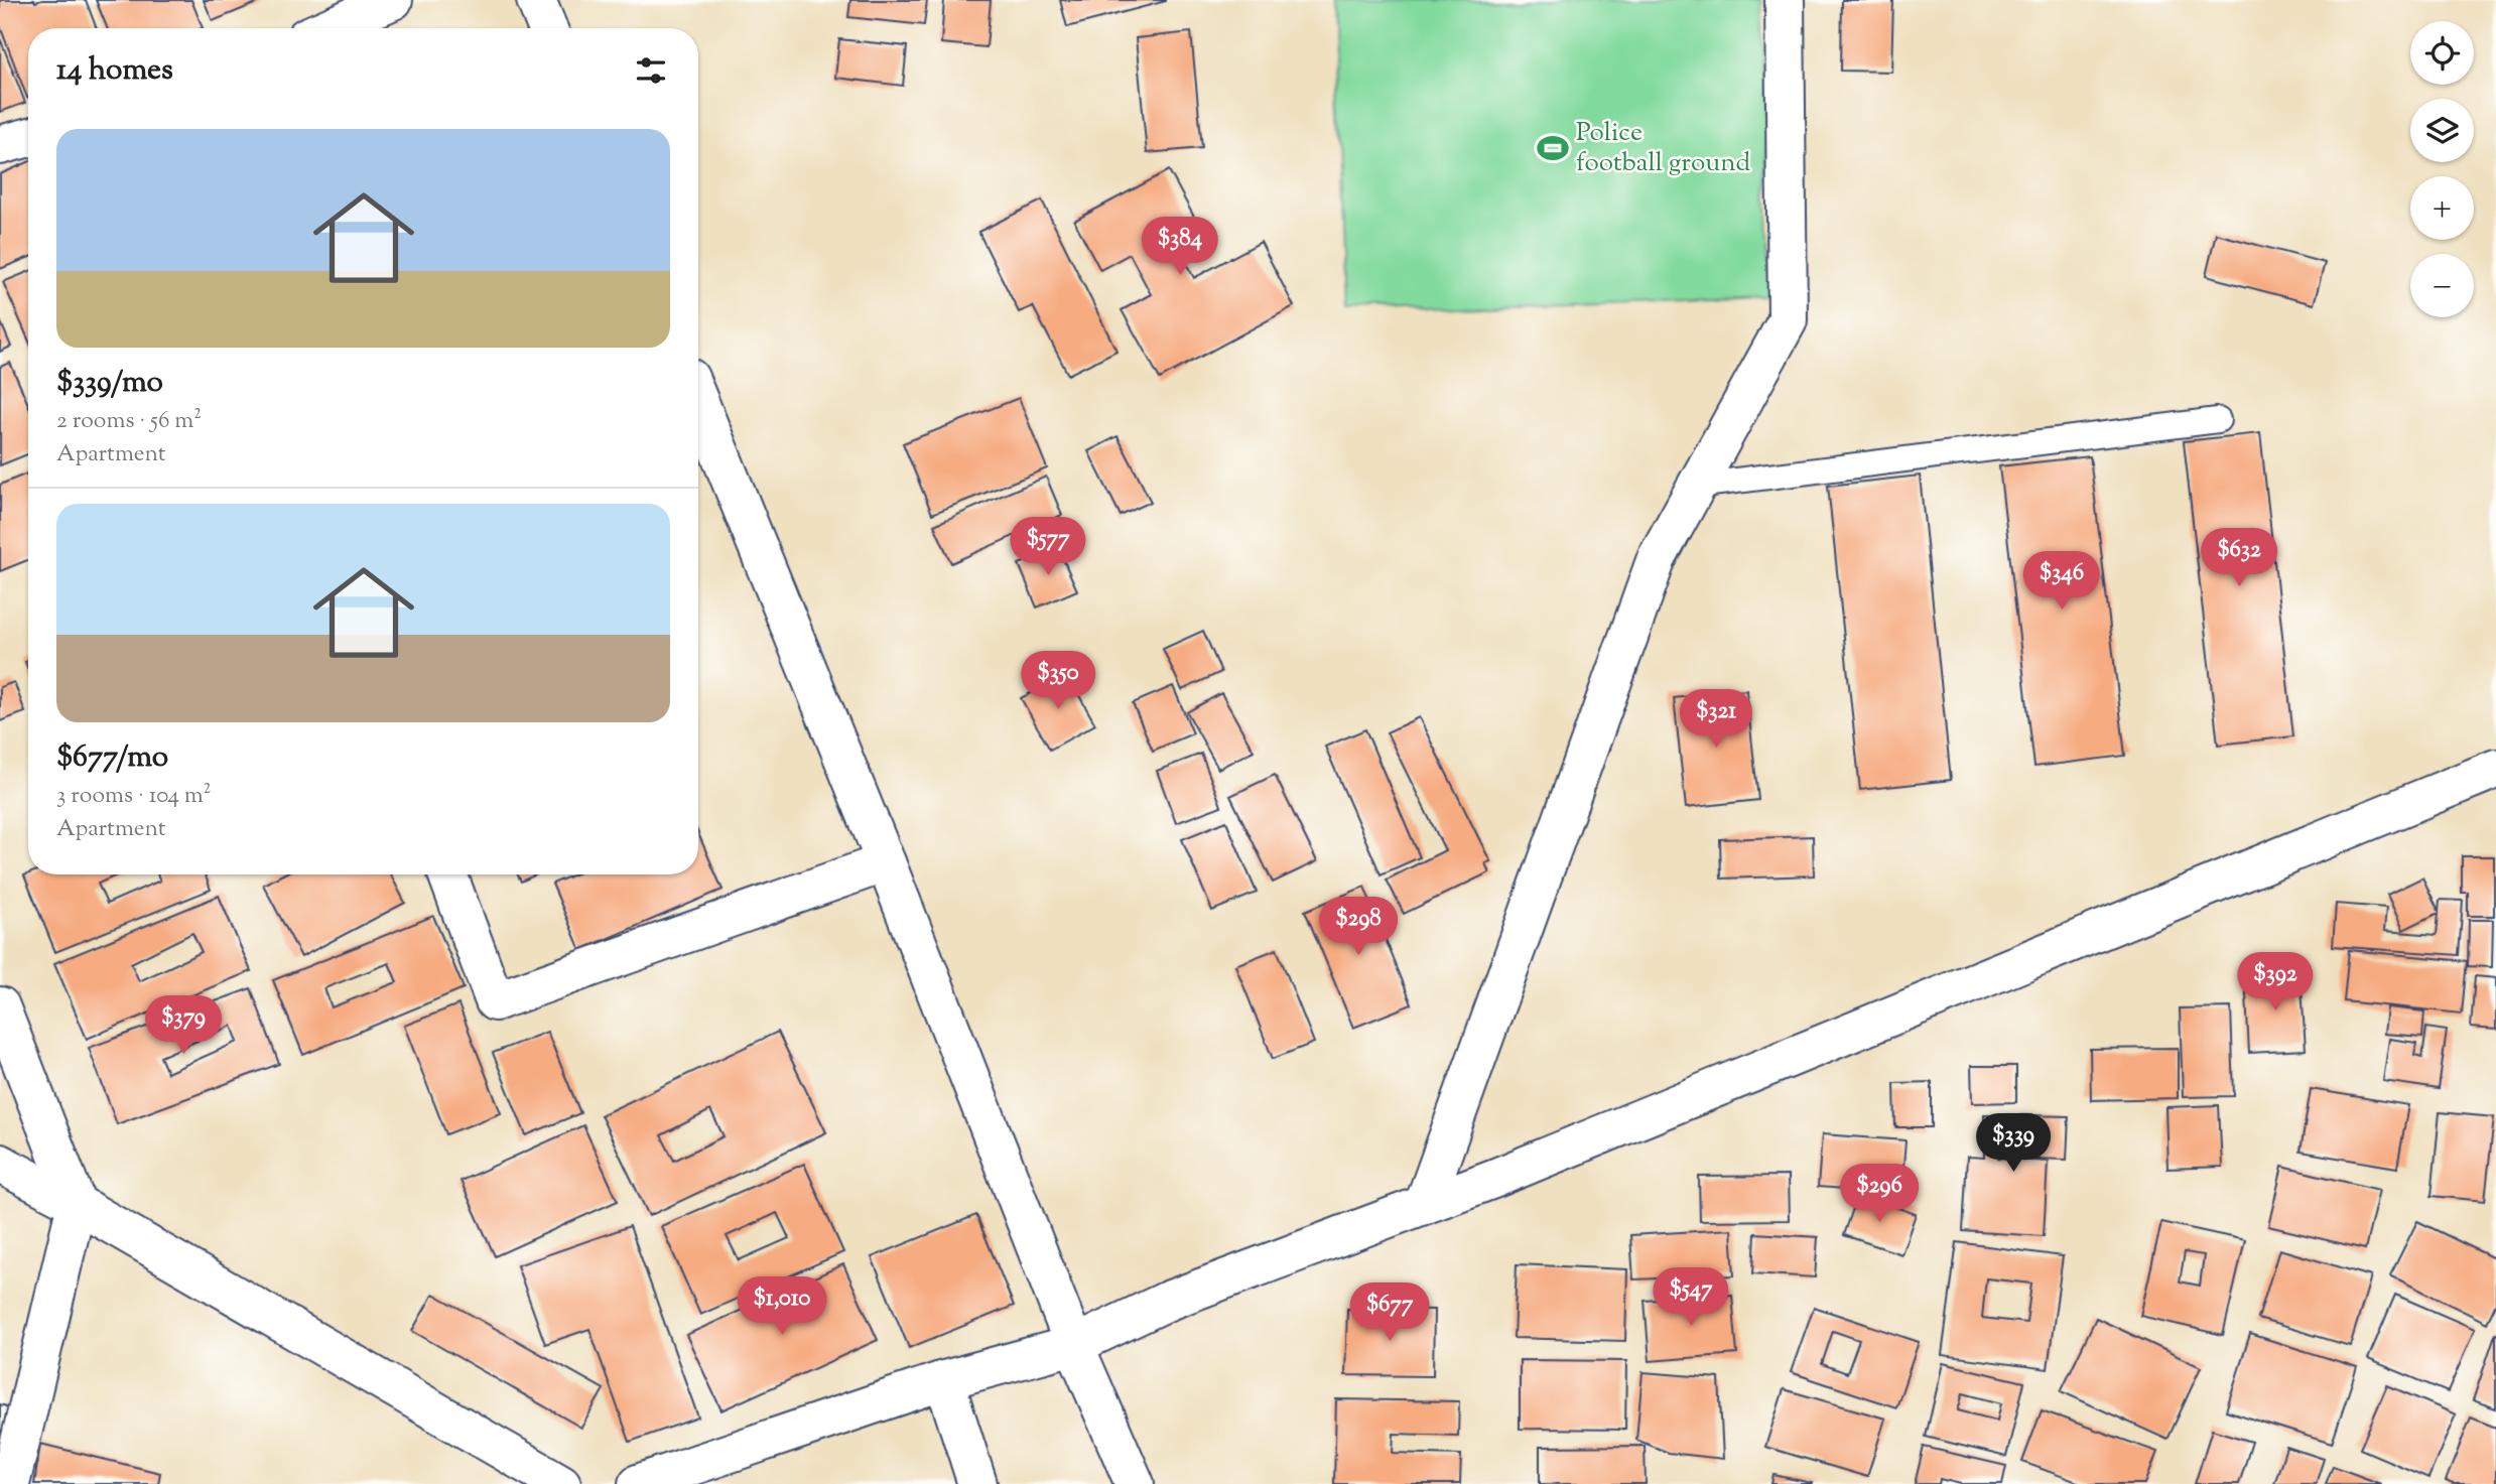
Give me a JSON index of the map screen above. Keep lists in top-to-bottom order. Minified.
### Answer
{"places":{"sports":["Police football ground"]},"page":{"map_buttons":["+","−"],"heading":"14 homes","list":[{"name":"$339/mo","note":"2 rooms · 56 m² · Apartment"},{"name":"$677/mo","note":"3 rooms · 104 m² · Apartment"}],"price":["$384","$577","$632","$346","$350","$321","$298","$392","$379","$339","$296","$547","$1,010","$677"]}}
